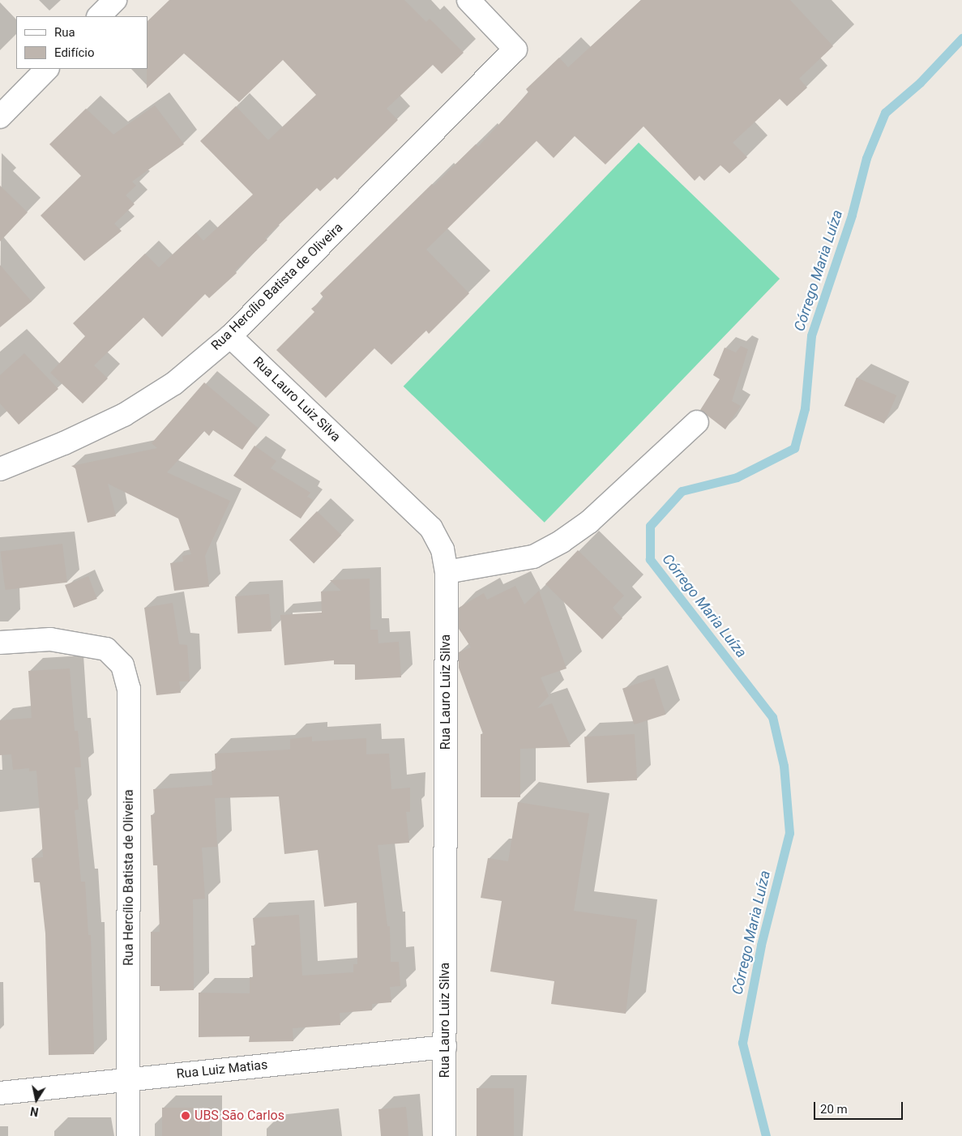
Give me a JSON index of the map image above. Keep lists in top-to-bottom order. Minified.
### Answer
{"streets":{"street":["Rua Hercílio Batista de Oliveira","Rua Lauro Luiz Silva","Rua Luiz Matias"]},"crossings":[["Rua Hercílio Batista de Oliveira","Rua Lauro Luiz Silva"],["Rua Hercílio Batista de Oliveira","Rua Luiz Matias"],["Rua Lauro Luiz Silva","Rua Luiz Matias"]],"water":["Córrego Maria Luíza"],"places":["UBS São Carlos"],"legend":["Rua","Edifício"],"scale_bar":"20 m","north":"bottom"}
